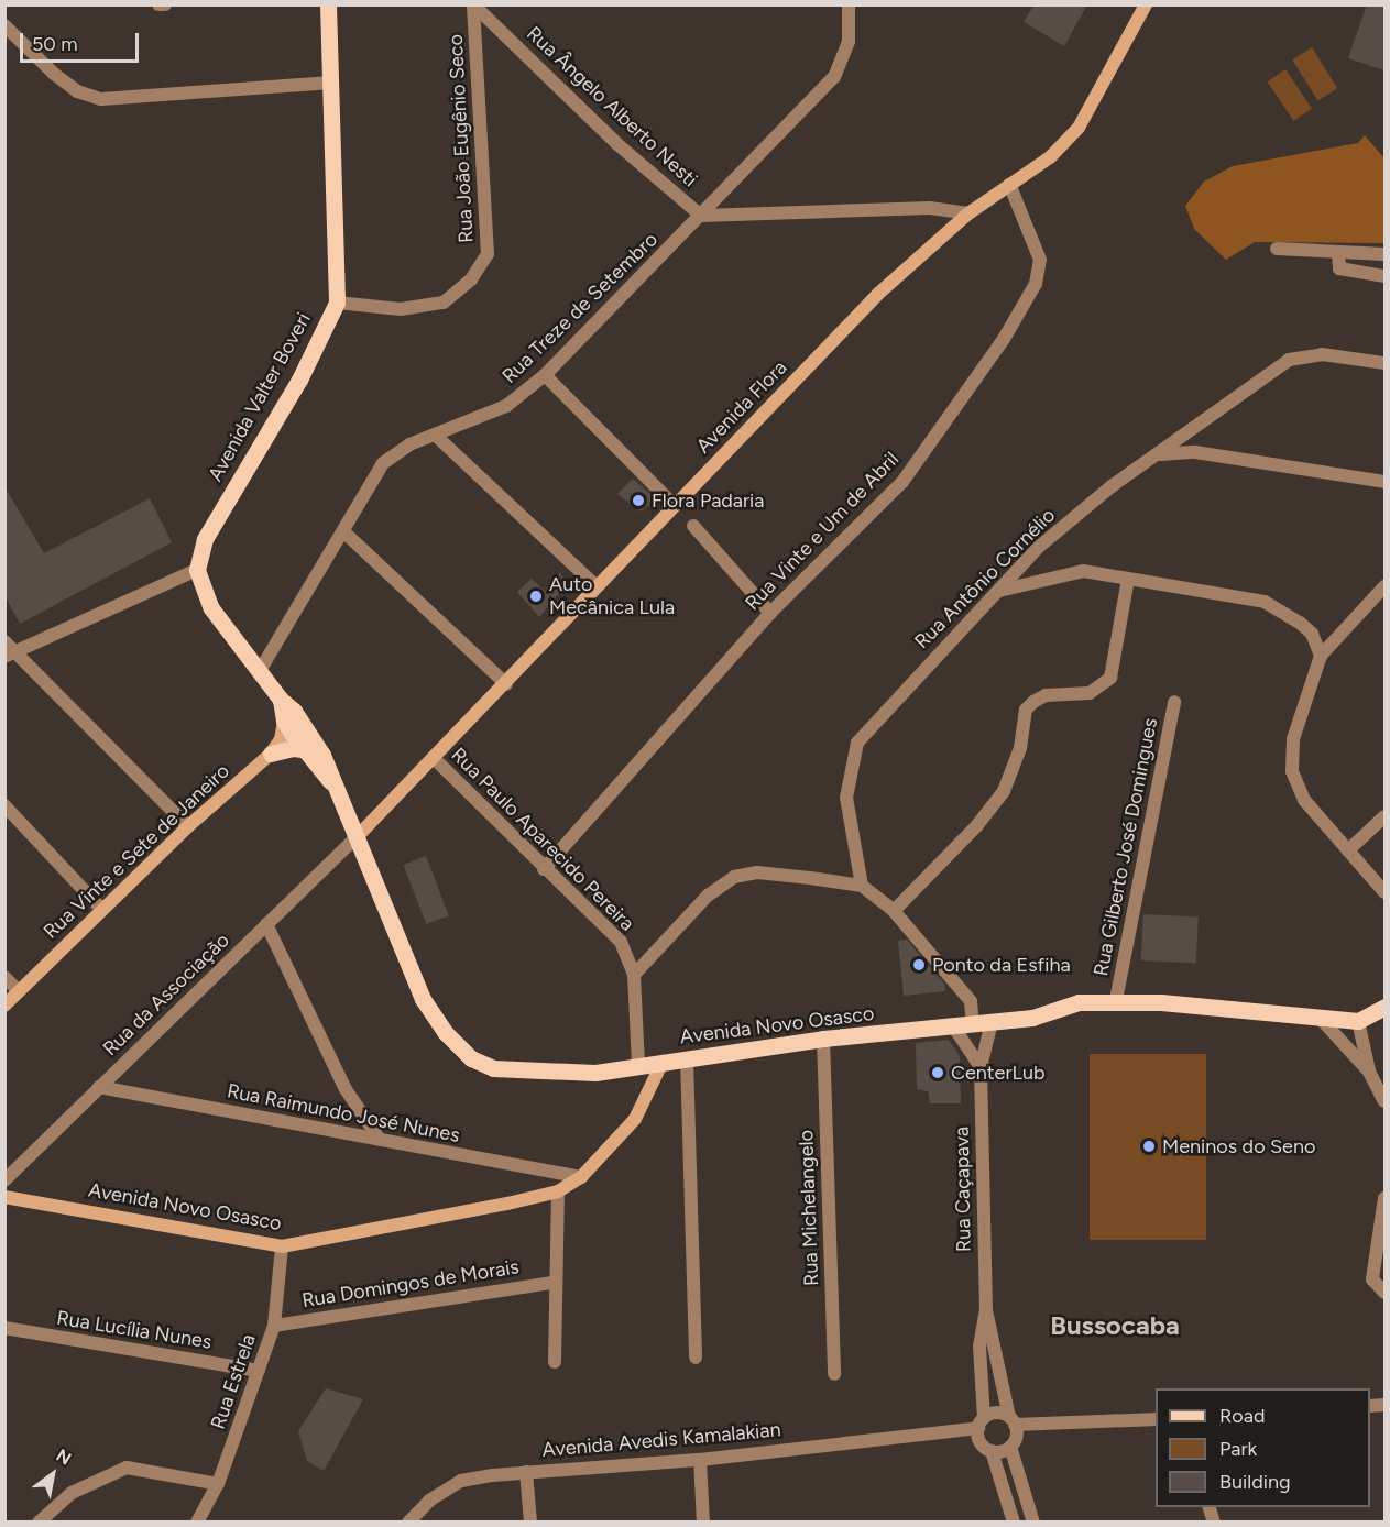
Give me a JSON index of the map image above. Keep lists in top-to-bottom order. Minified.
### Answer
{"streets":{"main road":["Avenida Valter Boveri","Avenida Flora","Rua Vinte e Sete de Janeiro","Avenida Novo Osasco"],"street":["Rua Ângelo Alberto Nesti","Rua João Eugênio Seco","Rua Treze de Setembro","Rua Vinte e Um de Abril","Rua Antônio Cornélio","Rua Paulo Aparecido Pereira","Rua Gilberto José Domingues","Rua da Associação","Rua Raimundo José Nunes","Rua Caçapava","Rua Michelangelo","Rua Domingos de Morais","Rua Lucília Nunes","Rua Estrela","Avenida Avedis Kamalakian"]},"crossings":[["Rua Ângelo Alberto Nesti","Rua João Eugênio Seco"],["Rua Ângelo Alberto Nesti","Rua Treze de Setembro"],["Rua Ângelo Alberto Nesti","Avenida Flora"],["Rua João Eugênio Seco","Avenida Valter Boveri"],["Avenida Flora","Rua Vinte e Um de Abril"],["Avenida Flora","Rua Paulo Aparecido Pereira"],["Avenida Flora","Rua da Associação"],["Rua Vinte e Um de Abril","Rua Paulo Aparecido Pereira"],["Rua Gilberto José Domingues","Avenida Novo Osasco"],["Rua da Associação","Rua Raimundo José Nunes"],["Avenida Novo Osasco","Rua Raimundo José Nunes"],["Avenida Novo Osasco","Rua Caçapava"],["Avenida Novo Osasco","Rua Michelangelo"],["Avenida Novo Osasco","Rua Estrela"],["Rua Caçapava","Avenida Avedis Kamalakian"],["Rua Domingos de Morais","Rua Estrela"],["Rua Lucília Nunes","Rua Estrela"]],"districts":["Bussocaba"],"places":["Flora Padaria","Auto Mecânica Lula","Ponto da Esfiha","CenterLub","Meninos do Seno"],"legend":["Road","Park","Building"],"scale_bar":"50 m","north":"top right"}
